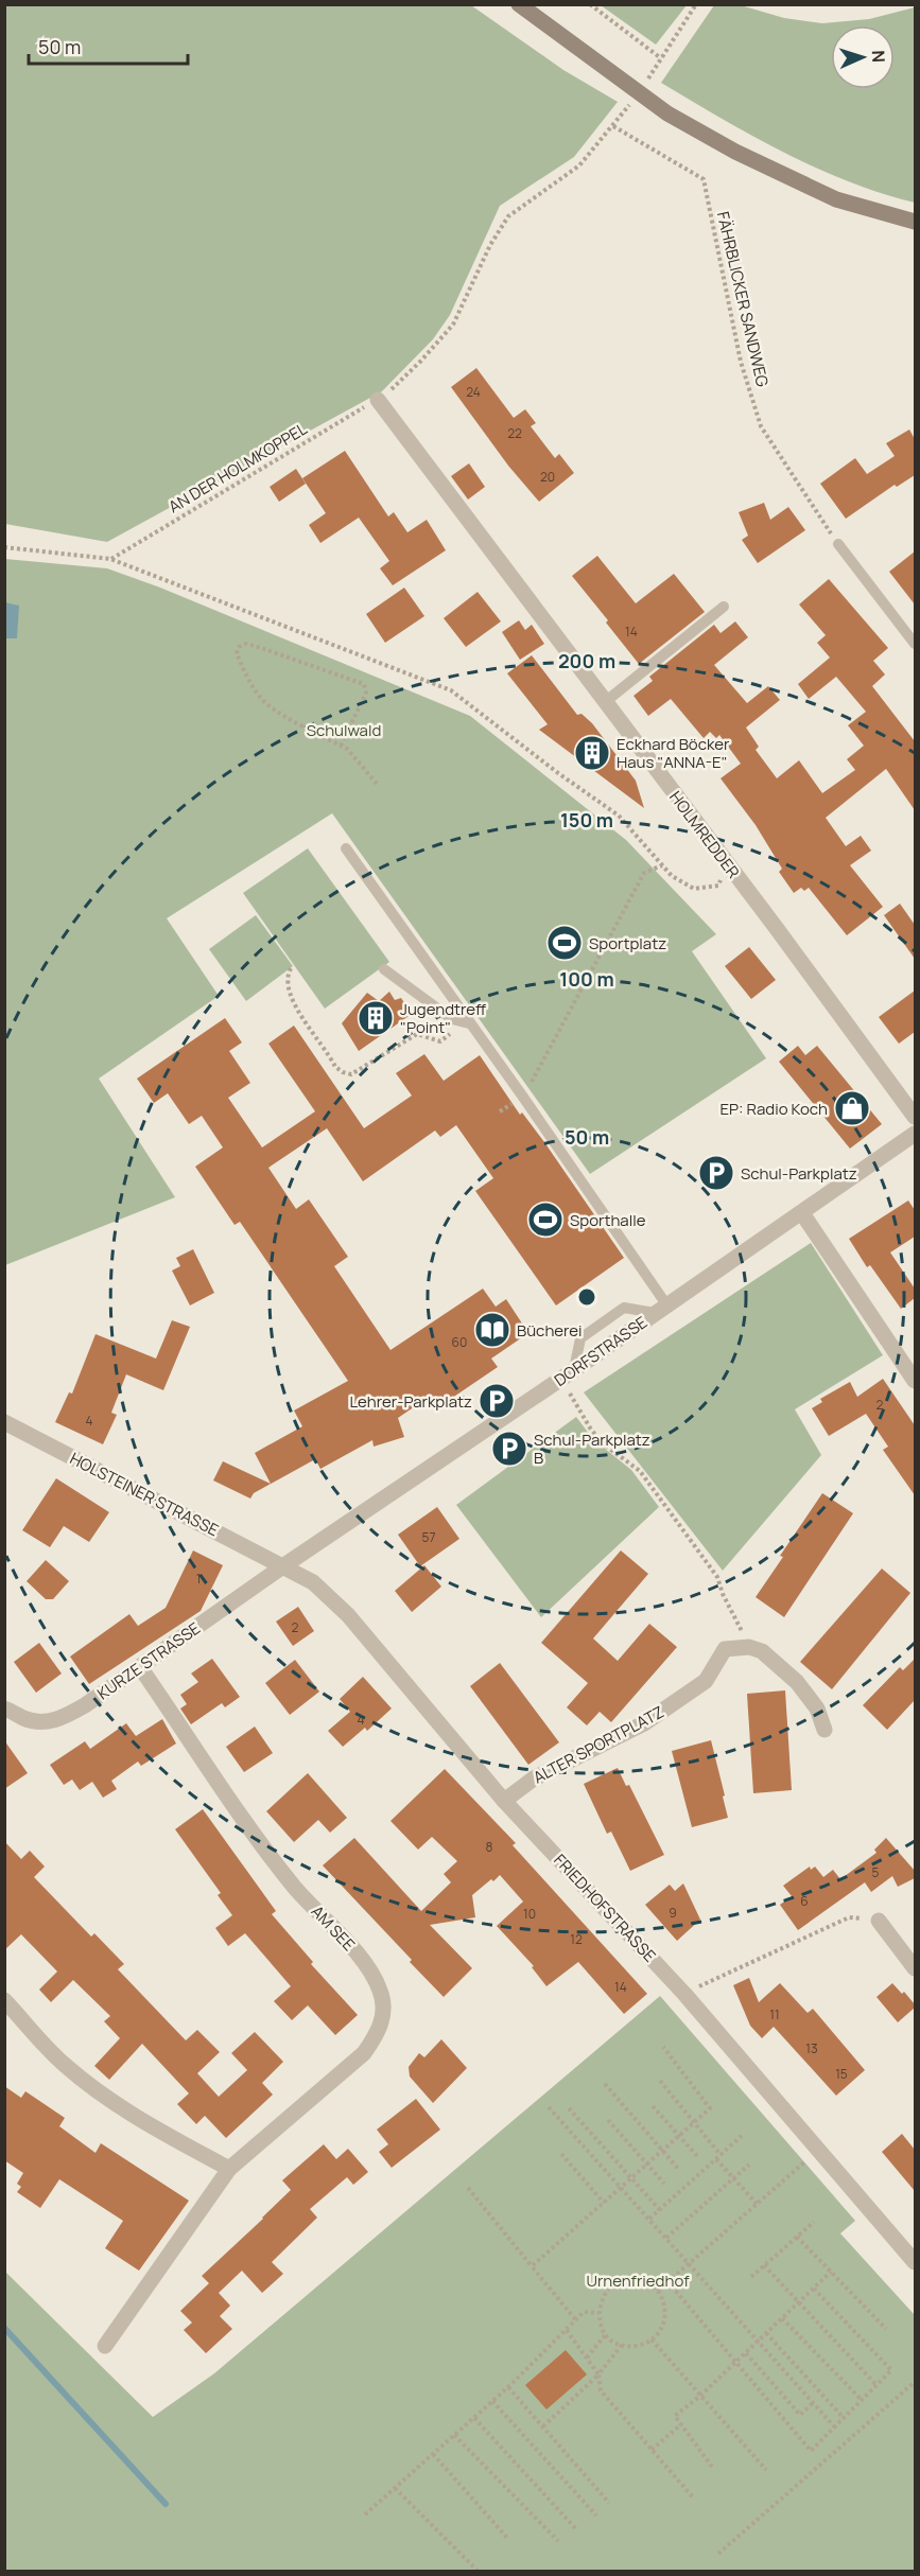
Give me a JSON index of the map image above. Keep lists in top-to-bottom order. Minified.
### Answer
{"streets":{"street":["HOLMREDDER","DORFSTRASSE","HOLSTEINER STRASSE","KURZE STRASSE","ALTER SPORTPLATZ","FRIEDHOFSTRASSE","AM SEE"],"path":["FÄHRBLICKER SANDWEG","AN DER HOLMKOPPEL"]},"crossings":[["FÄHRBLICKER SANDWEG","AN DER HOLMKOPPEL"],["AN DER HOLMKOPPEL","HOLMREDDER"],["DORFSTRASSE","HOLSTEINER STRASSE"],["DORFSTRASSE","KURZE STRASSE"],["DORFSTRASSE","FRIEDHOFSTRASSE"],["HOLSTEINER STRASSE","KURZE STRASSE"],["HOLSTEINER STRASSE","FRIEDHOFSTRASSE"],["KURZE STRASSE","FRIEDHOFSTRASSE"],["KURZE STRASSE","AM SEE"],["ALTER SPORTPLATZ","FRIEDHOFSTRASSE"]],"parks":["Schulwald","Urnenfriedhof"],"places":{"building":["Eckhard Böcker Haus \"ANNA-E\"","Jugendtreff \"Point\""],"sports":["Sportplatz","Sporthalle"],"shop":["EP: Radio Koch"],"parking":["Schul-Parkplatz","Lehrer-Parkplatz","Schul-Parkplatz B"],"library":["Bücherei"]},"house_numbers":["24","22","20","14","60","2","4","57","1","2","4","8","5","6","9","10","12","14","11","13","15"],"scale_bar":"50 m","north":"right","rings":["200 m","150 m","100 m","50 m"]}
